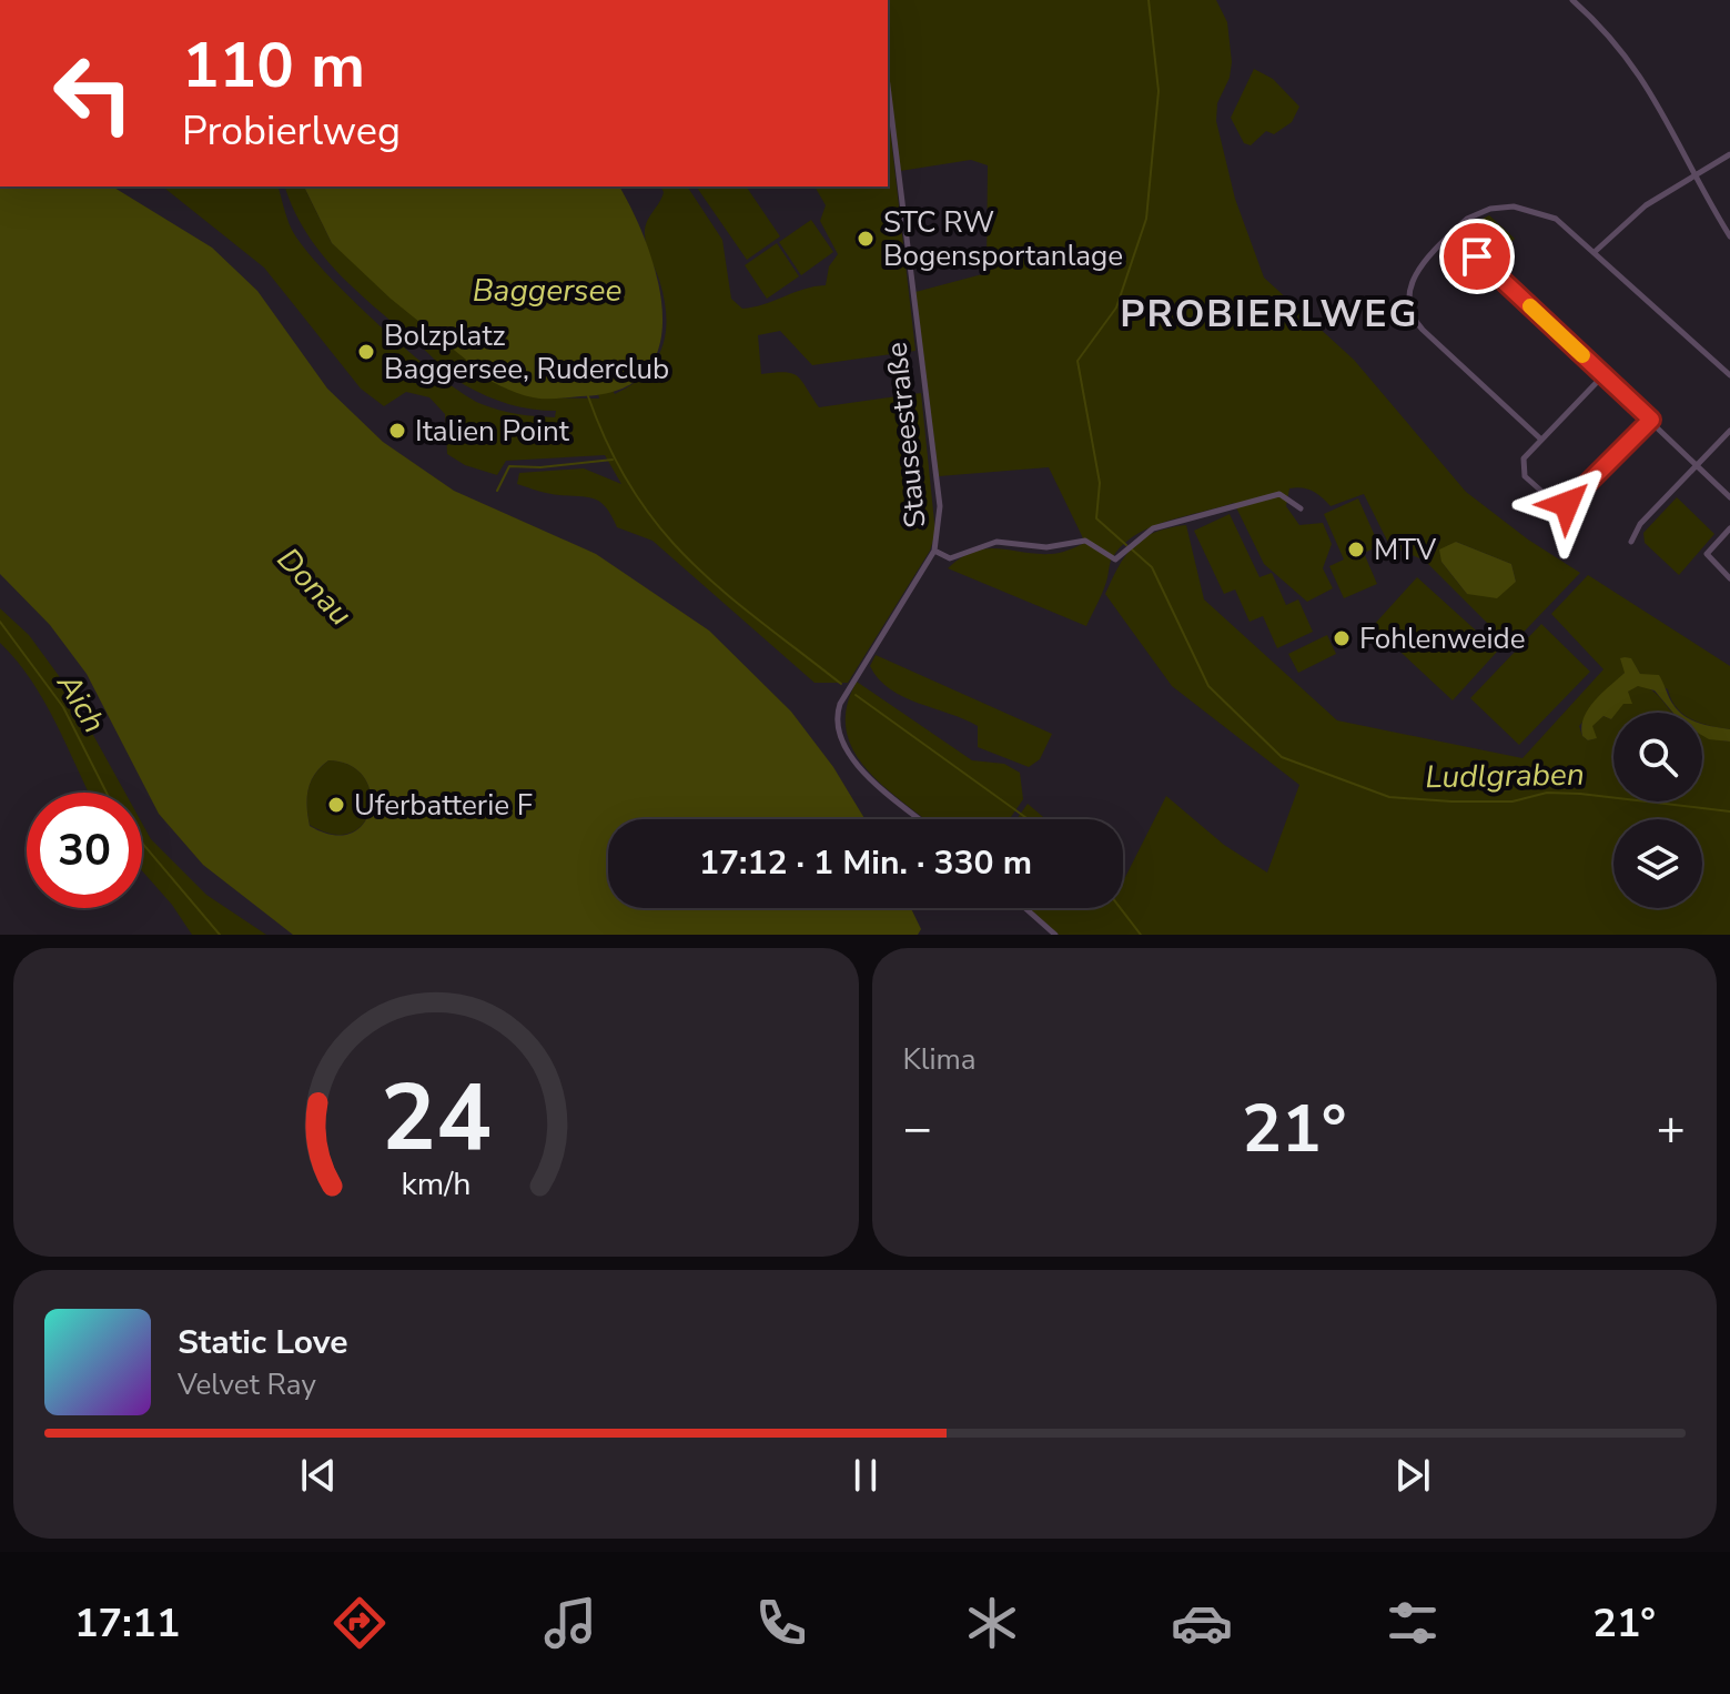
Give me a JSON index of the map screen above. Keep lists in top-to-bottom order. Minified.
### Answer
{"streets":{"street":["Stauseestraße"]},"districts":["PROBIERLWEG"],"water":["Baggersee","Donau","Aich","Ludlgraben"],"places":["STC RW Bogensportanlage","Bolzplatz Baggersee, Ruderclub","Italien Point","MTV","Fohlenweide","Uferbatterie F"],"page":{"turn":["110 m","Probierlweg"],"limit":"30","trip":"17:12 · 1 Min. · 330 m","tile":"Klima","heat":["−","21°","+"],"song":["Static Love","Velvet Ray"],"tabs":["17:11","21°"],"gauge":["24","km/h"]}}
